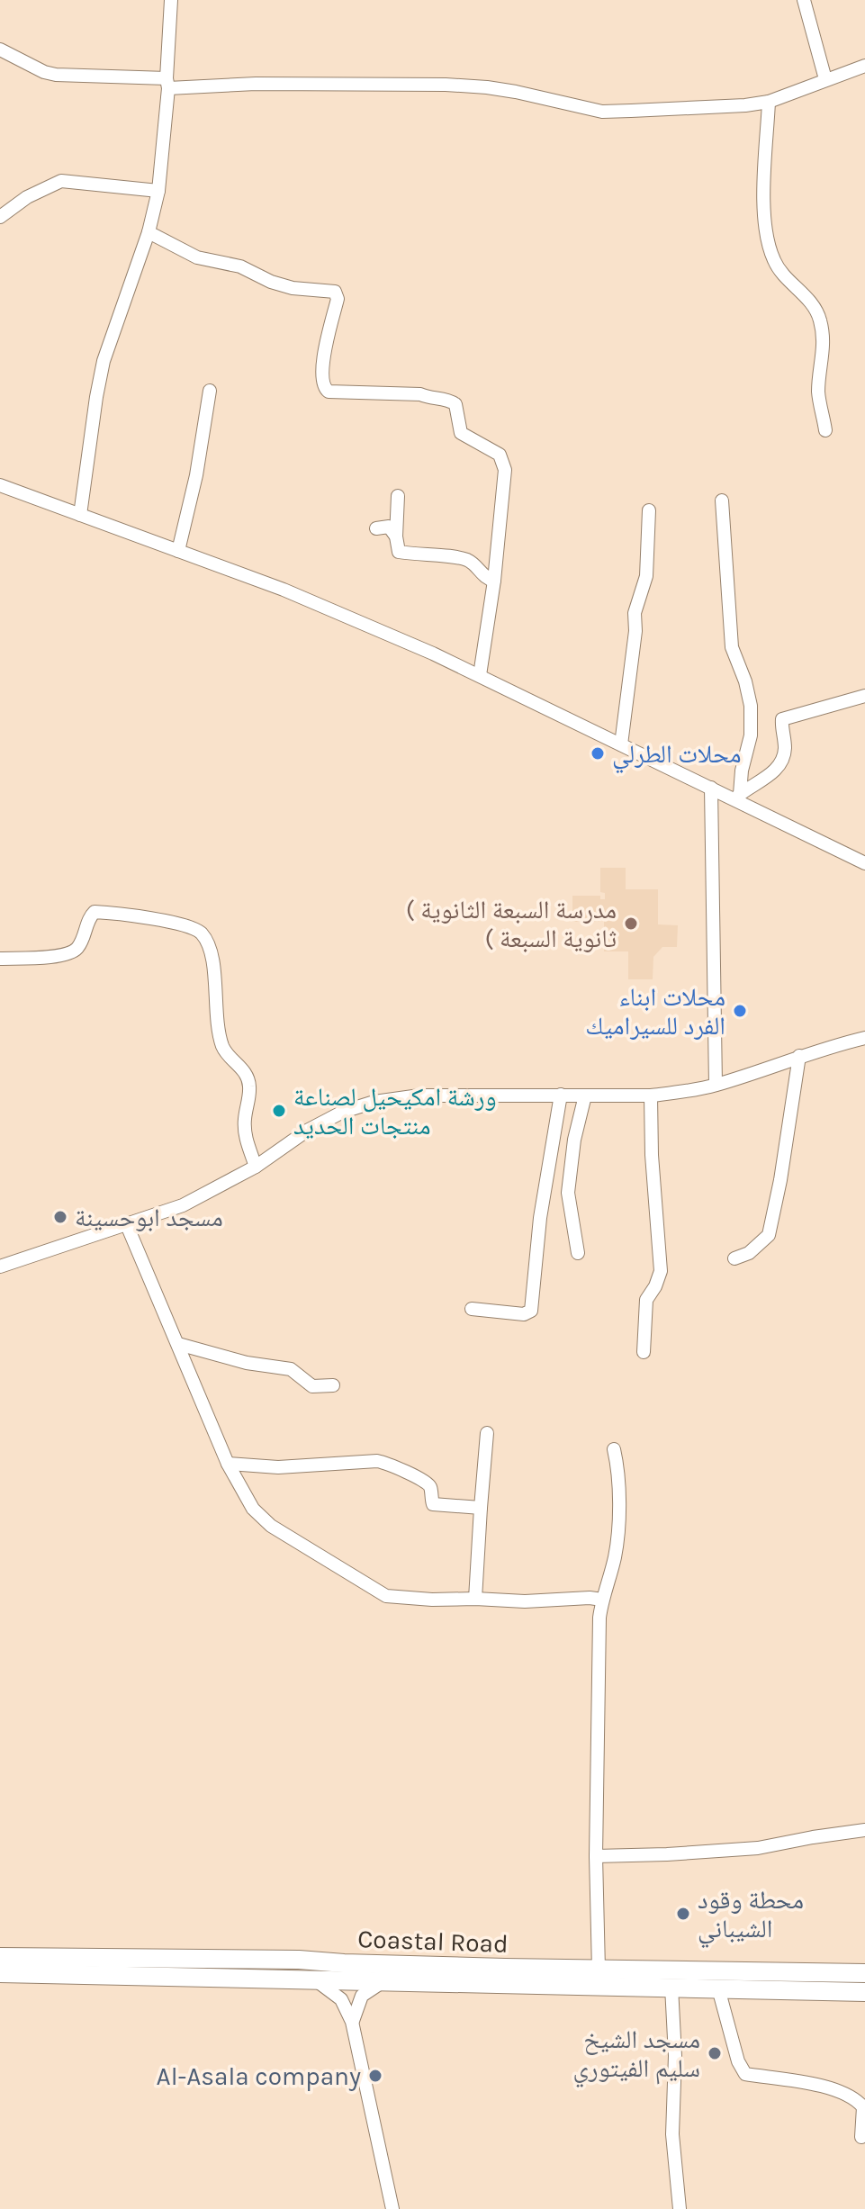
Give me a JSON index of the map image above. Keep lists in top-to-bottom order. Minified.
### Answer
{"streets":{"highway":["Coastal Road"]},"places":["محلات الطرلي","( مدرسة السبعة الثانوية ( ثانوية السبعة","محلات ابناء الفرد للسيراميك","ورشة امكيحيل لصناعة منتجات الحديد","مسجد ابوحسينة","محطة وقود الشيباني","مسجد الشيخ سليم الفيتوري","Al-Asala company"]}
